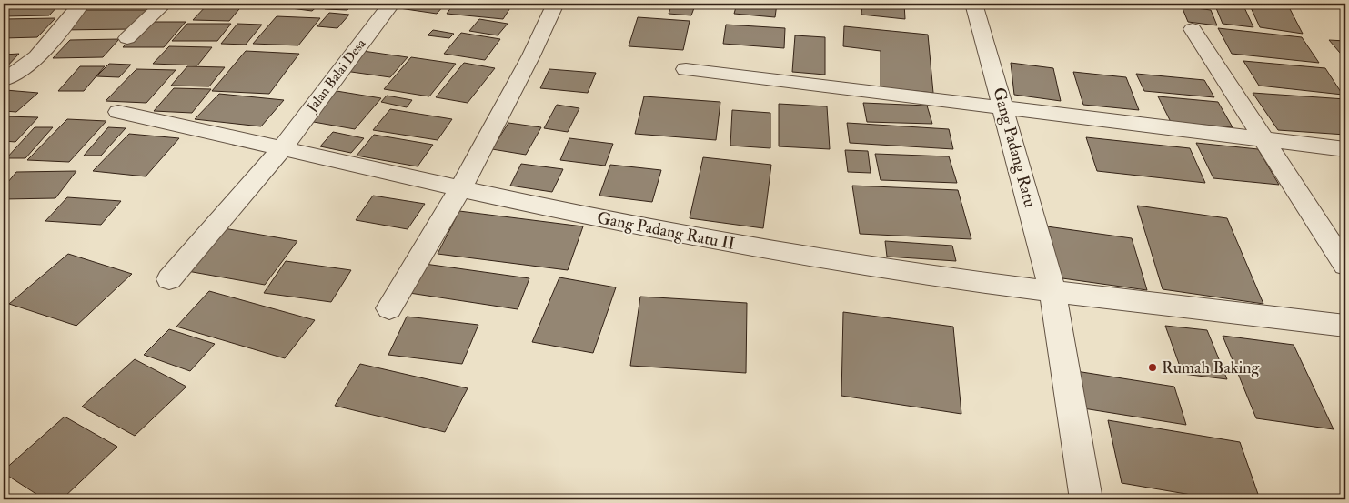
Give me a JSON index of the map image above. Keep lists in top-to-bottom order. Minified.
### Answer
{"streets":{"street":["Jalan Balai Desa","Gang Padang Ratu","Gang Padang Ratu II"]},"crossings":[["Jalan Balai Desa","Gang Padang Ratu II"],["Gang Padang Ratu","Gang Padang Ratu II"]],"places":["Rumah Baking"]}
